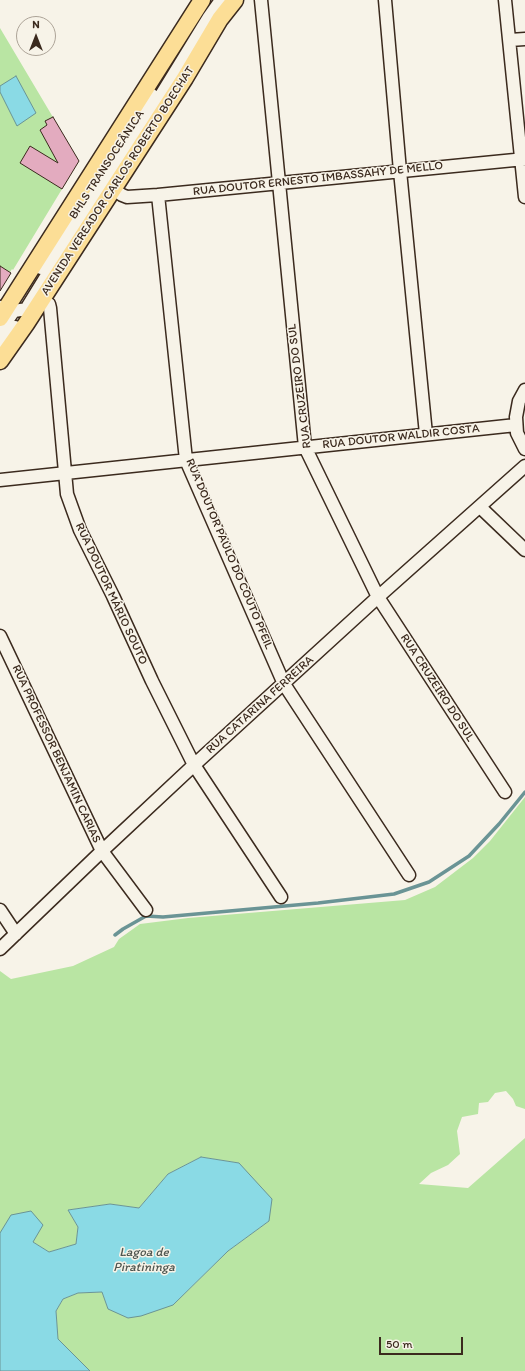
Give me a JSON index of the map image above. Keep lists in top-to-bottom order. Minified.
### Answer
{"streets":{"main road":["AVENIDA VEREADOR CARLOS ROBERTO BOECHAT"],"street":["BHLS TRANSOCEÂNICA","RUA DOUTOR ERNESTO IMBASSAHY DE MELLO","RUA CRUZEIRO DO SUL","RUA DOUTOR WALDIR COSTA","RUA DOUTOR PAULO DO COUTO PFEIL","RUA DOUTOR MÁRIO SOUTO","RUA CATARINA FERREIRA","RUA PROFESSOR BENJAMIN CARIAS"]},"crossings":[["BHLS TRANSOCEÂNICA","AVENIDA VEREADOR CARLOS ROBERTO BOECHAT"],["RUA DOUTOR ERNESTO IMBASSAHY DE MELLO","AVENIDA VEREADOR CARLOS ROBERTO BOECHAT"],["RUA DOUTOR ERNESTO IMBASSAHY DE MELLO","RUA CRUZEIRO DO SUL"],["RUA DOUTOR ERNESTO IMBASSAHY DE MELLO","RUA DOUTOR PAULO DO COUTO PFEIL"],["AVENIDA VEREADOR CARLOS ROBERTO BOECHAT","RUA DOUTOR MÁRIO SOUTO"],["RUA CRUZEIRO DO SUL","RUA DOUTOR WALDIR COSTA"],["RUA CRUZEIRO DO SUL","RUA CATARINA FERREIRA"],["RUA DOUTOR WALDIR COSTA","RUA DOUTOR PAULO DO COUTO PFEIL"],["RUA DOUTOR WALDIR COSTA","RUA DOUTOR MÁRIO SOUTO"],["RUA DOUTOR PAULO DO COUTO PFEIL","RUA CATARINA FERREIRA"],["RUA DOUTOR MÁRIO SOUTO","RUA CATARINA FERREIRA"],["RUA CATARINA FERREIRA","RUA PROFESSOR BENJAMIN CARIAS"]],"water":["Lagoa de Piratininga"],"scale_bar":"50 m","north":"top"}
